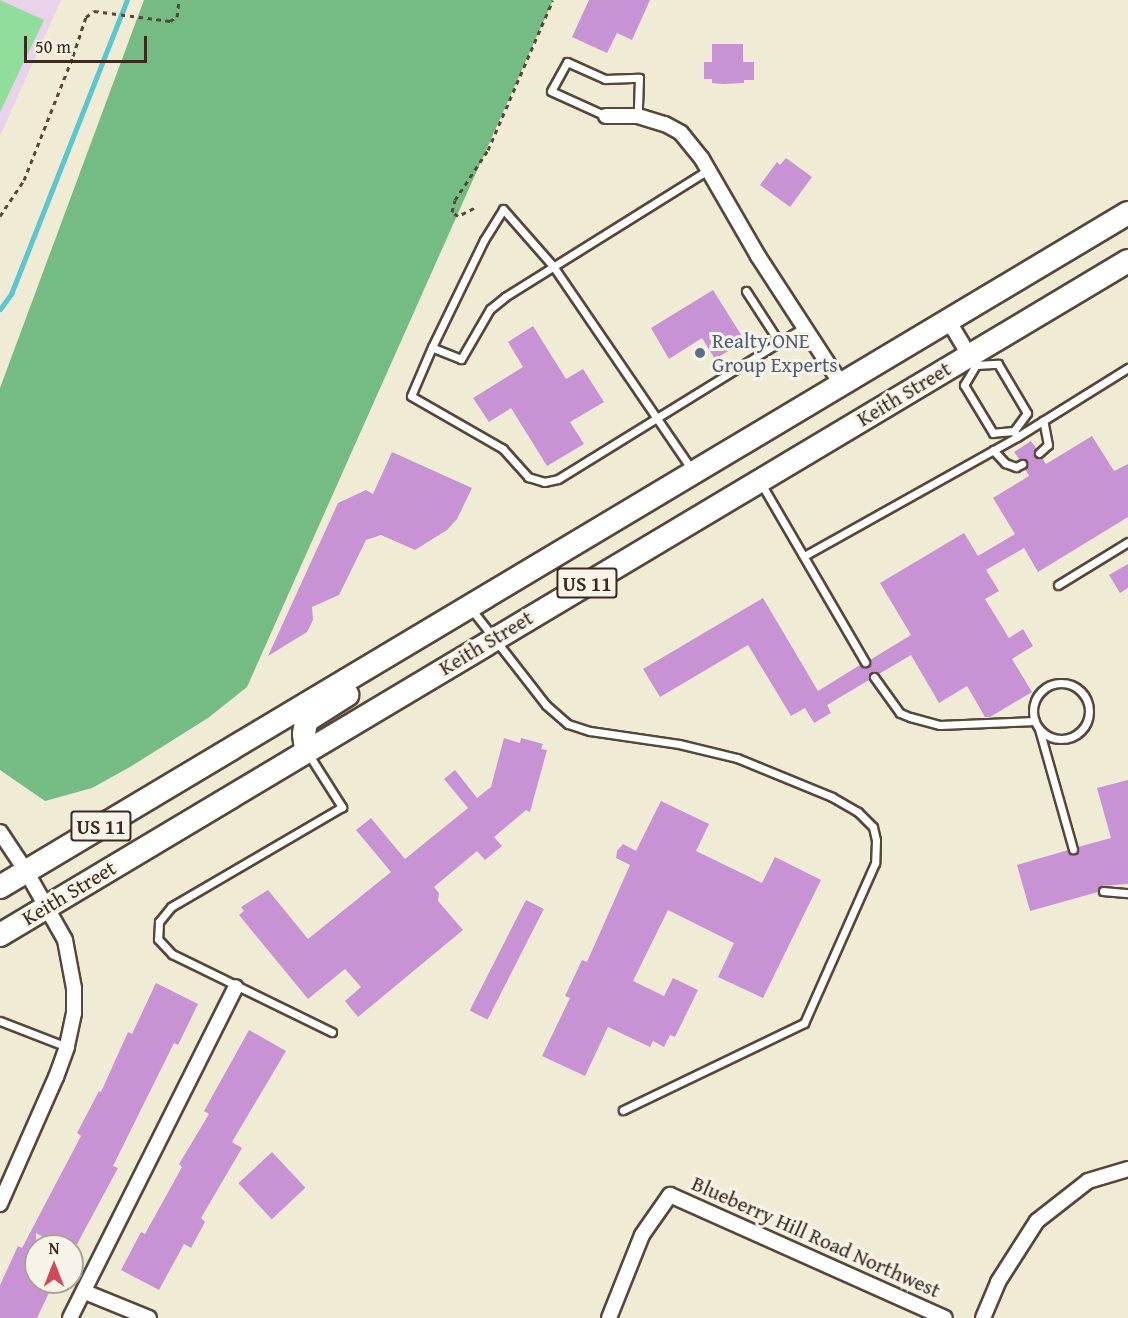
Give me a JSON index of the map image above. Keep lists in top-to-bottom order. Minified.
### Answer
{"streets":{"main road":["Keith Street","US 11"],"street":["Blueberry Hill Road Northwest"]},"places":["Realty ONE Group Experts"],"scale_bar":"50 m","north":"top"}
